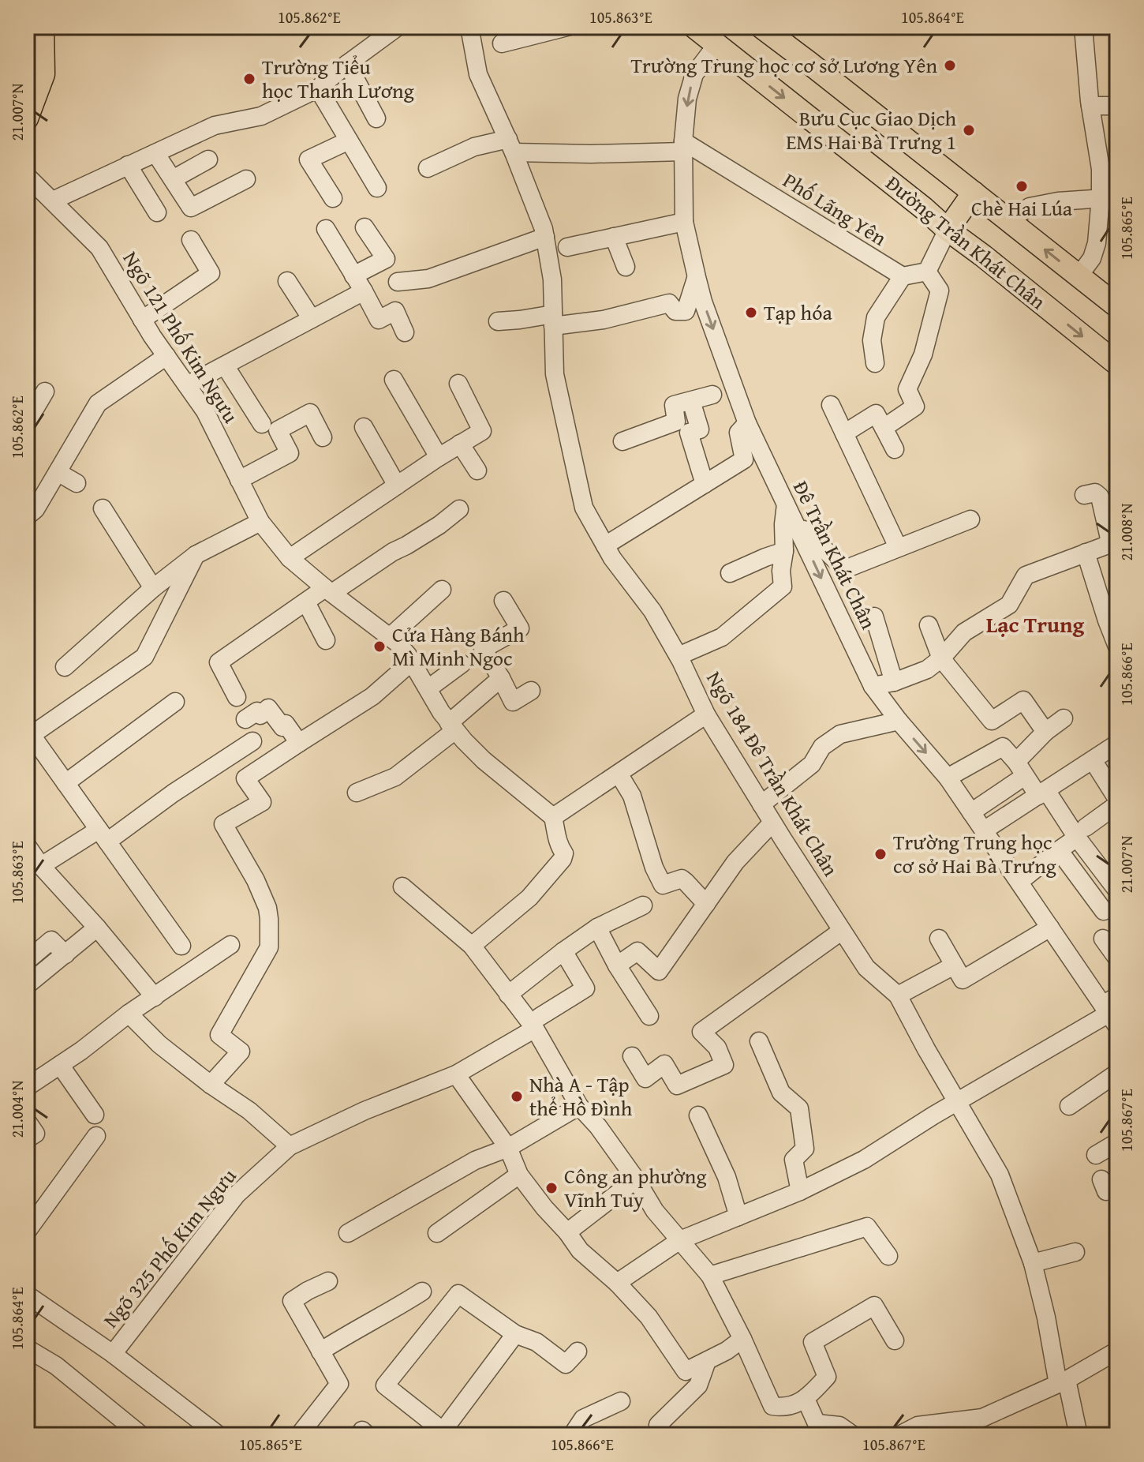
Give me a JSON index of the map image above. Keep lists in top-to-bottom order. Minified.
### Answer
{"streets":{"main road":["Đường Trần Khát Chân"],"street":["Phố Lãng Yên","Ngõ 121 Phố Kim Ngưu","Đê Trần Khát Chân","Ngõ 184 Đê Trần Khát Chân","Ngõ 325 Phố Kim Ngưu"]},"crossings":[["Phố Lãng Yên","Đê Trần Khát Chân"],["Đường Trần Khát Chân","Đê Trần Khát Chân"]],"districts":["Lạc Trung"],"places":["Trường Trung học cơ sở Lương Yên","Trường Tiểu học Thanh Lương","Bưu Cục Giao Dịch EMS Hai Bà Trưng 1","Chè Hai Lúa","Tạp hóa","Cửa Hàng Bánh Mì Minh Ngoc","Trường Trung học cơ sở Hai Bà Trưng","Nhà A - Tập thể Hồ Đình","Công an phường Vĩnh Tuy"],"coordinates":["105.862°E","105.863°E","105.864°E","21.007°N","105.865°E","21.008°N","105.866°E","21.004°N","105.867°E"]}
